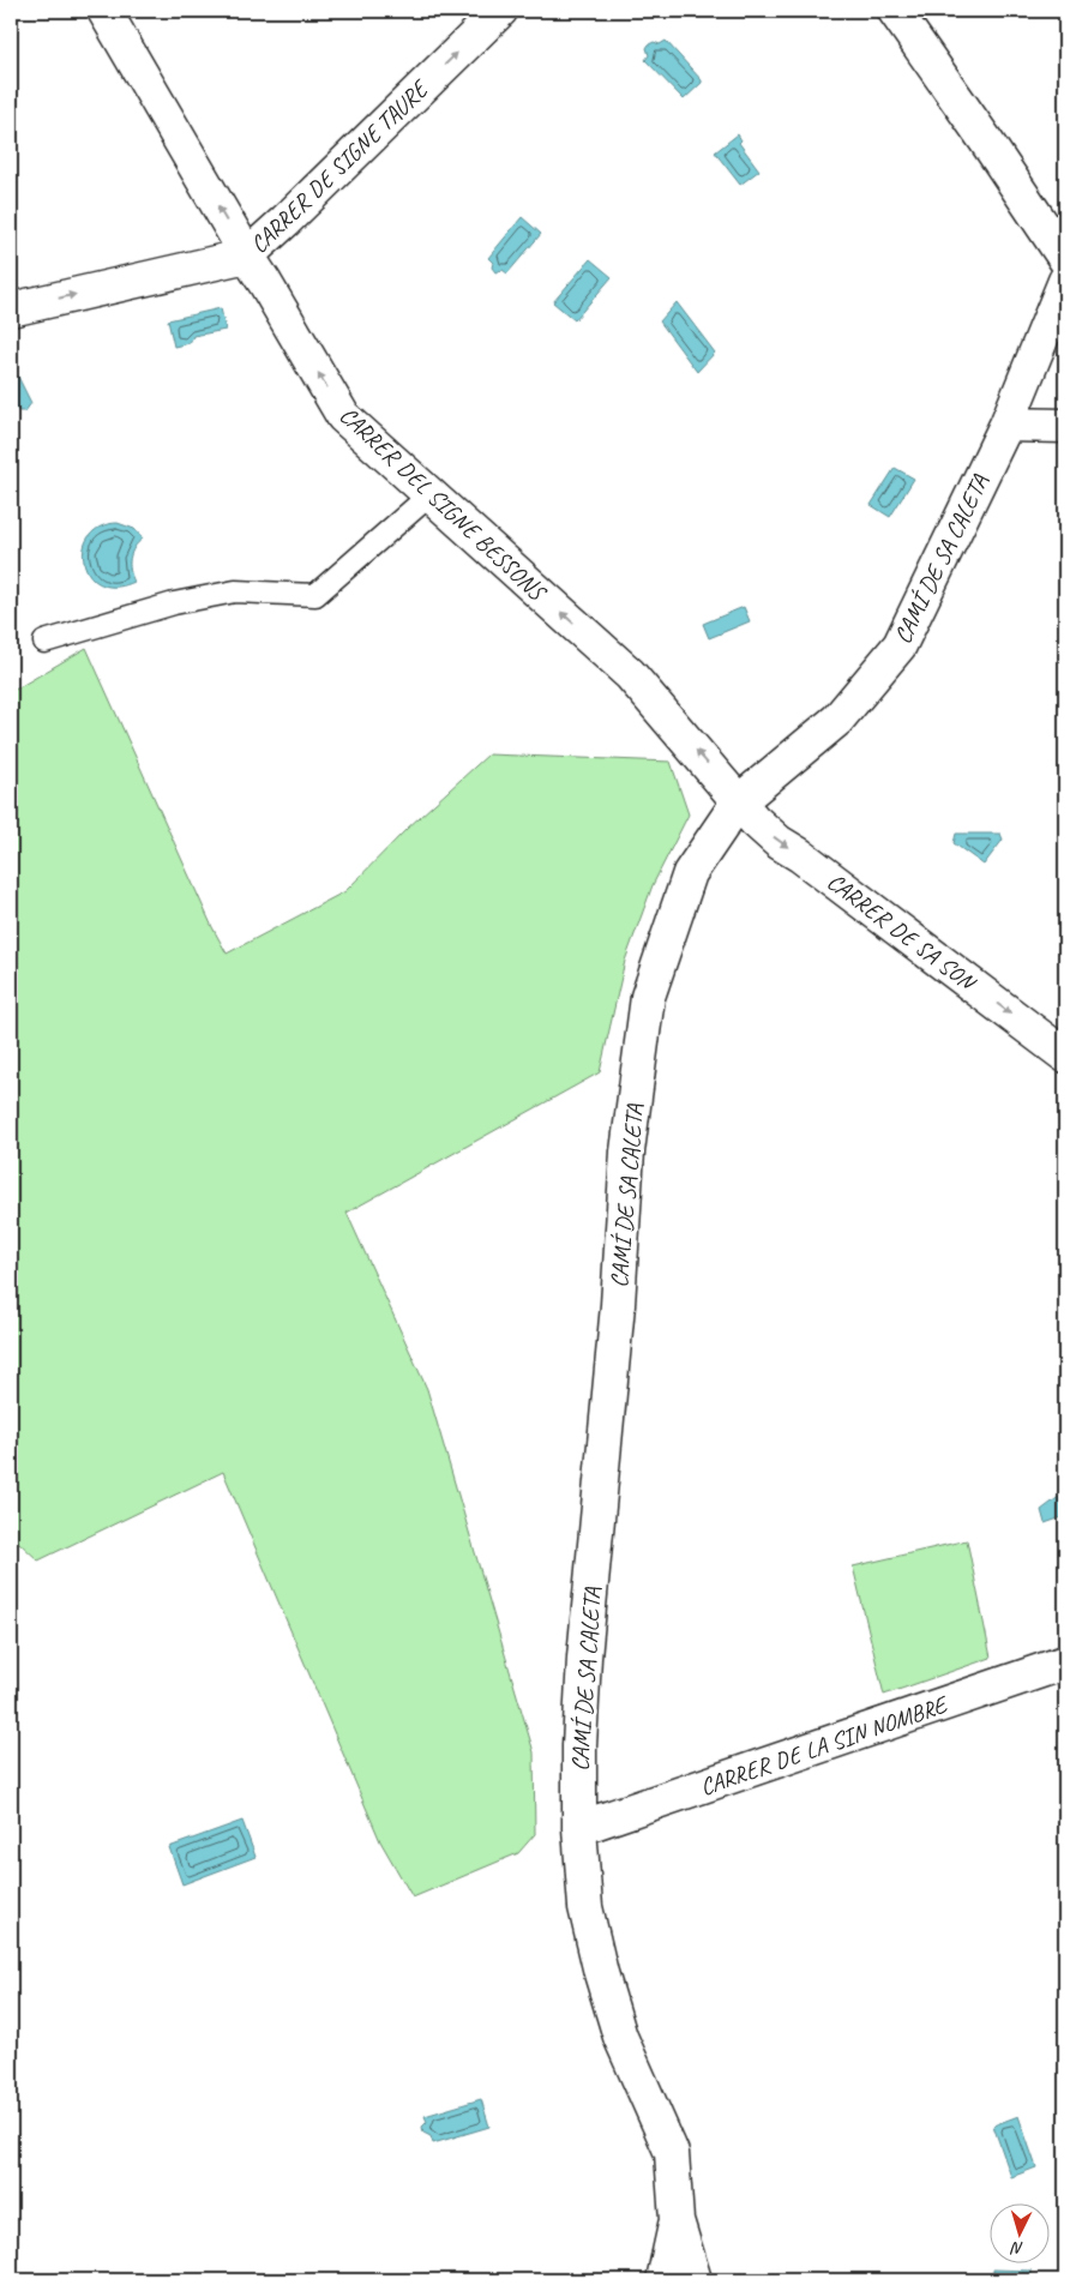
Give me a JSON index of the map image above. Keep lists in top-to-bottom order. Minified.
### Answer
{"streets":{"street":["CARRER DE SIGNE TAURE","CARRER DEL SIGNE BESSONS","CAMÍ DE SA CALETA","CARRER DE SA SON","CARRER DE LA SIN NOMBRE"]},"crossings":[["CARRER DE SIGNE TAURE","CARRER DEL SIGNE BESSONS"],["CARRER DEL SIGNE BESSONS","CAMÍ DE SA CALETA"],["CARRER DEL SIGNE BESSONS","CARRER DE SA SON"],["CAMÍ DE SA CALETA","CARRER DE SA SON"],["CAMÍ DE SA CALETA","CARRER DE LA SIN NOMBRE"]],"one_way":["CARRER DE SIGNE TAURE","CARRER DEL SIGNE BESSONS","CARRER DE SA SON"],"north":"bottom"}
